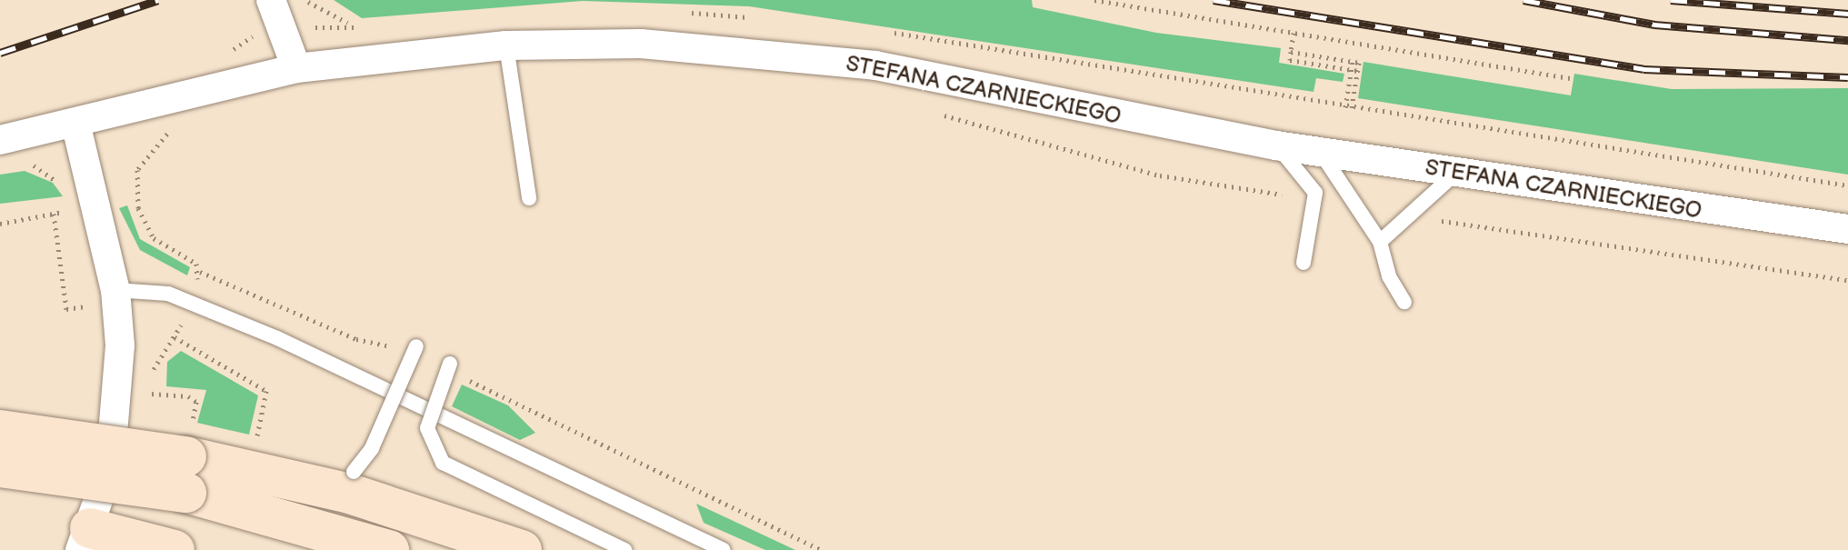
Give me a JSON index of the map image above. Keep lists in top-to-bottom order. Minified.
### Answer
{"streets":{"street":["STEFANA CZARNIECKIEGO"]}}
